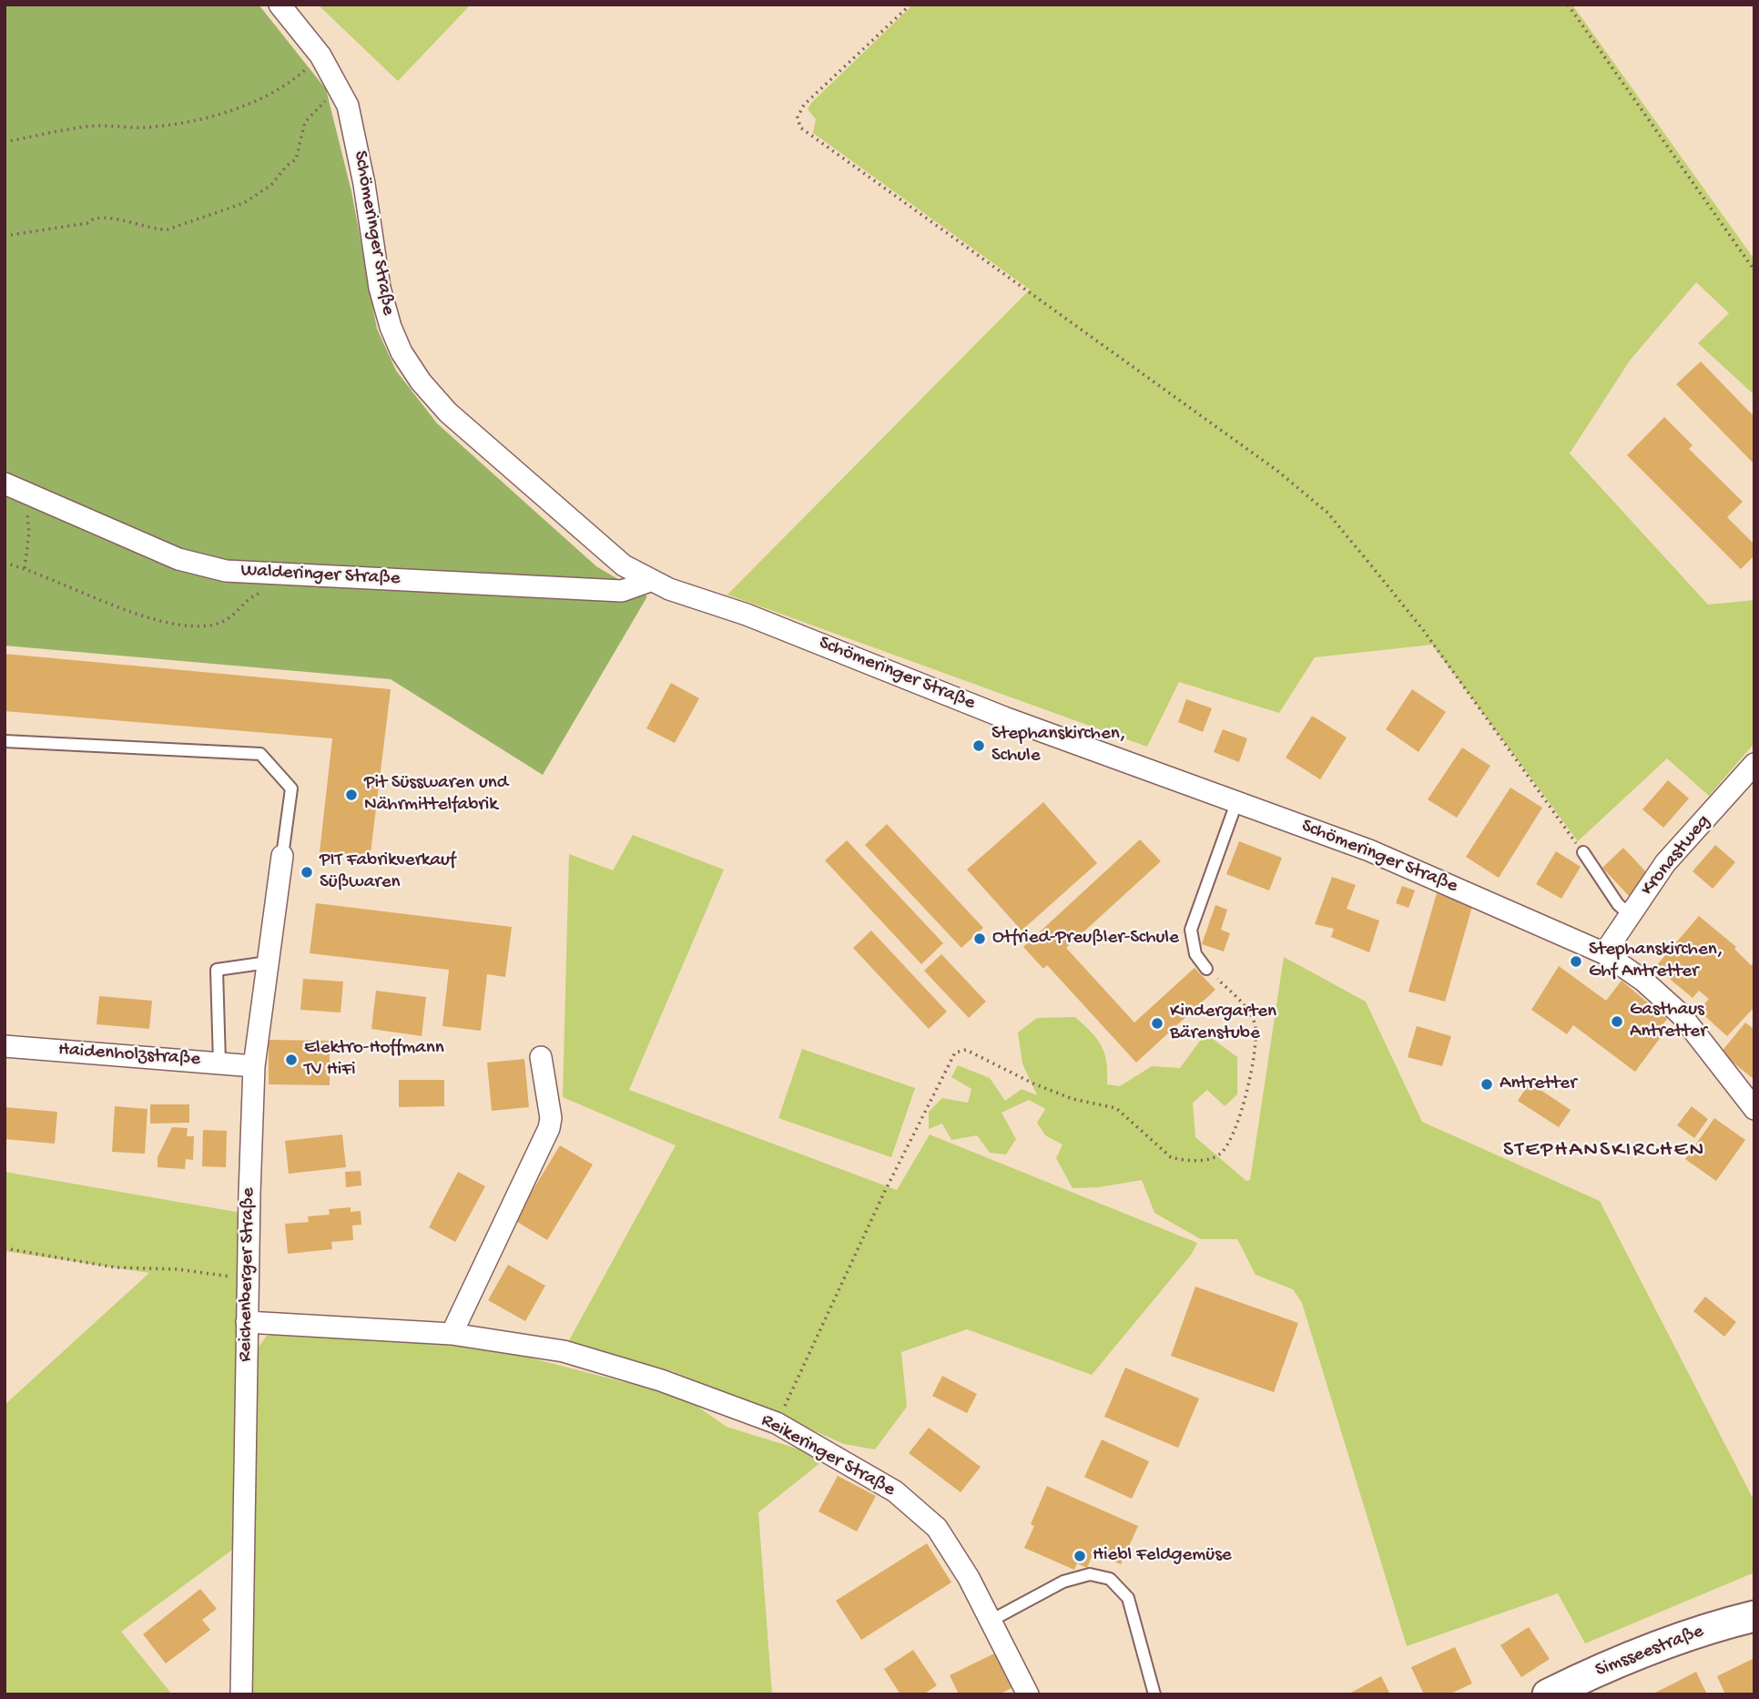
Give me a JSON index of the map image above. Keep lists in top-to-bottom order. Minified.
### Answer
{"streets":{"main road":["Simsseestraße"],"street":["Schömeringer Straße","Walderinger Straße","Kronastweg","Haidenholzstraße","Reichenberger Straße","Reikeringer Straße"]},"crossings":[["Schömeringer Straße","Walderinger Straße"],["Schömeringer Straße","Kronastweg"],["Haidenholzstraße","Reichenberger Straße"],["Reichenberger Straße","Reikeringer Straße"]],"districts":["STEPHANSKIRCHEN"],"places":["Stephanskirchen, Schule","Pit Süsswaren und Nährmittelfabrik","PIT Fabrikverkauf Süßwaren","Otfried-Preußler-Schule","Stephanskirchen, Ghf Antretter","Gasthaus Antretter","Kindergarten Bärenstube","Elektro-Hoffmann TV HiFi","Antretter","Hiebl Feldgemüse"]}
